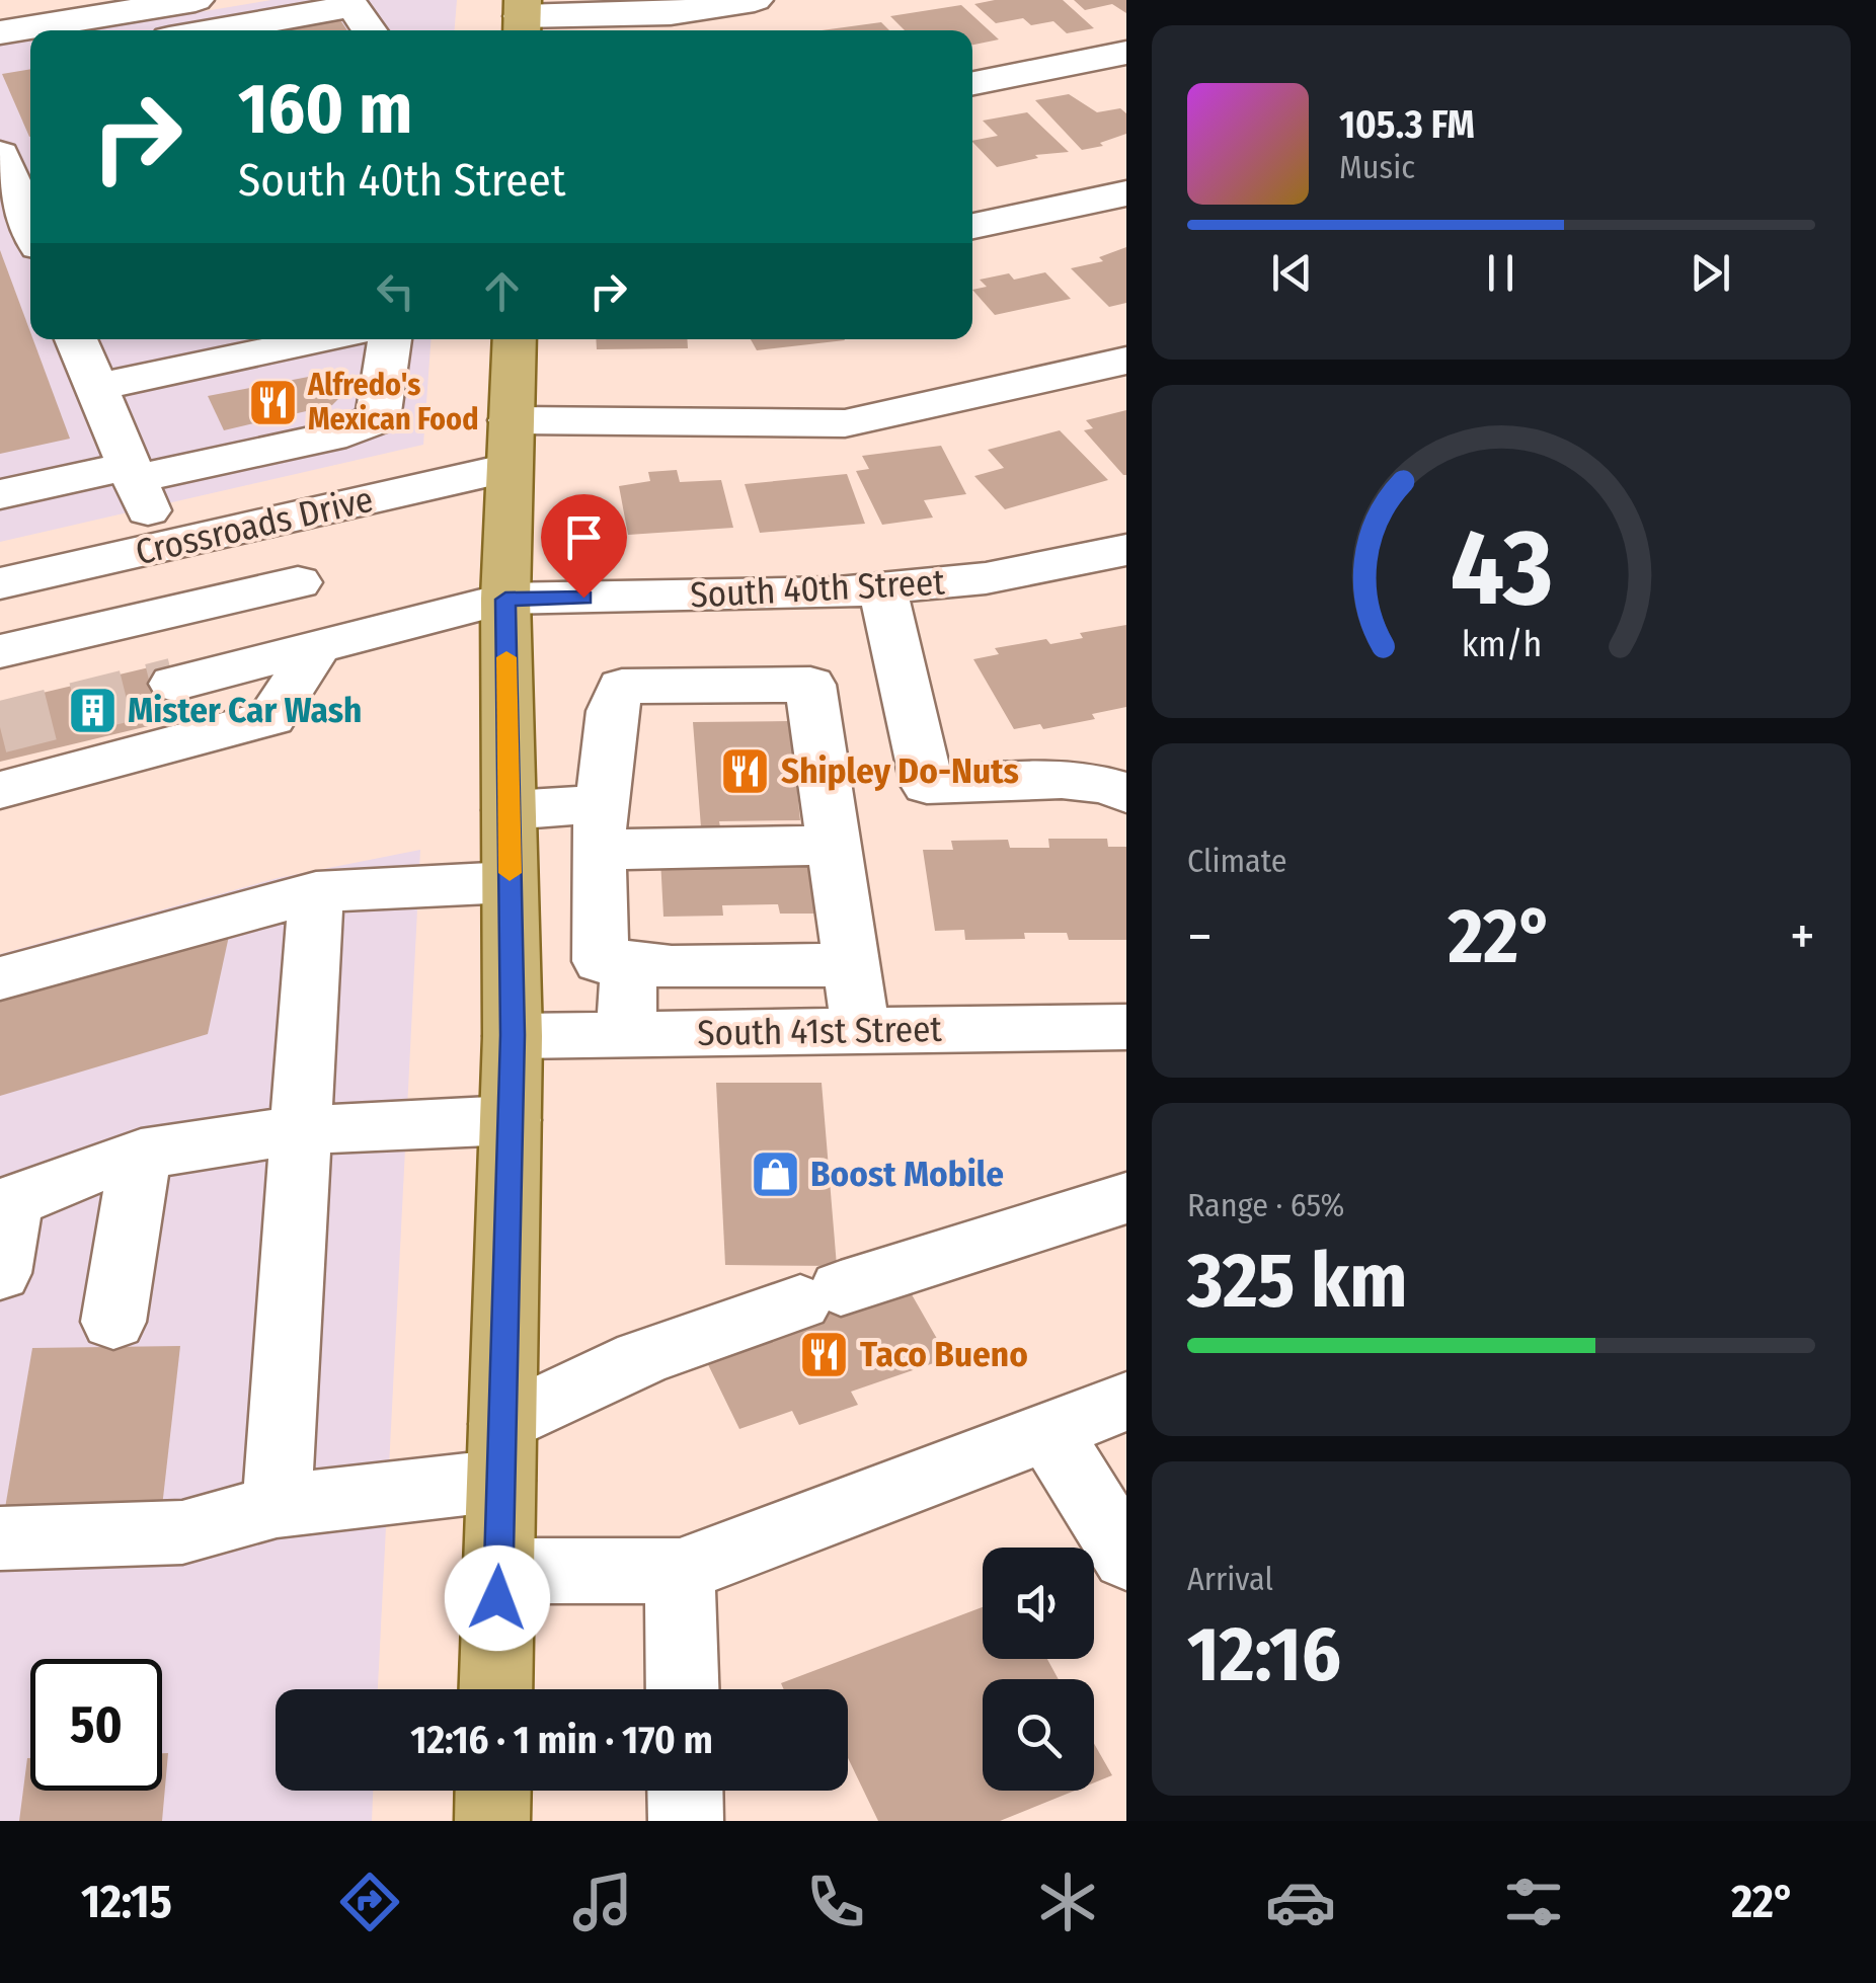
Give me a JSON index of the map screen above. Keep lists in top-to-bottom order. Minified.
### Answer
{"streets":{"street":["Crossroads Drive","South 40th Street","South 41st Street"]},"places":{"restaurant":["Alfredo's Mexican Food","Shipley Do-Nuts","Taco Bueno"],"building":["Mister Car Wash"],"shop":["Boost Mobile"]},"page":{"turn":["160 m","South 40th Street"],"song":["105.3 FM","Music"],"tile":["Climate",["Range · 65%","325 km"],["Arrival","12:16"]],"heat":["−","22°","+"],"limit":"50","trip":"12:16 · 1 min · 170 m","tabs":["12:15","22°"],"gauge":["43","km/h"]}}
